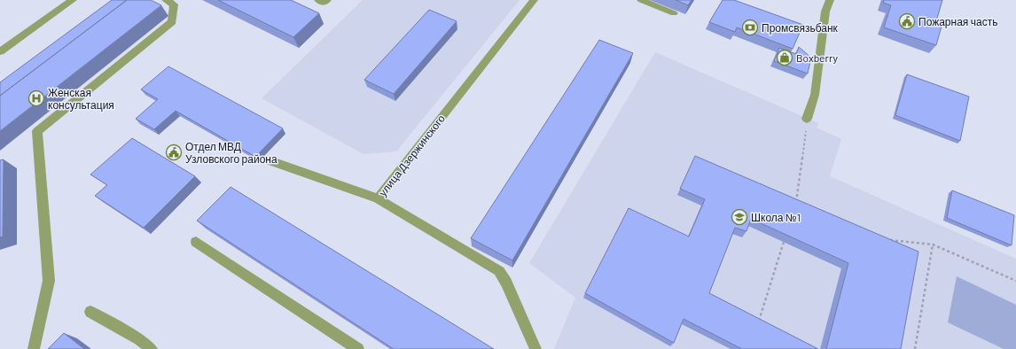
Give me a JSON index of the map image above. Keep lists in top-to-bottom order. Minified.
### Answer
{"streets":{"street":["улица Дзержинского"]},"places":{"public building":["Пожарная часть","Отдел МВД Узловского района"],"bank":["Промсвязьбанк"],"shop":["Boxberry"],"hospital":["Женская консультация"],"school or university":["Школа №1"]}}
